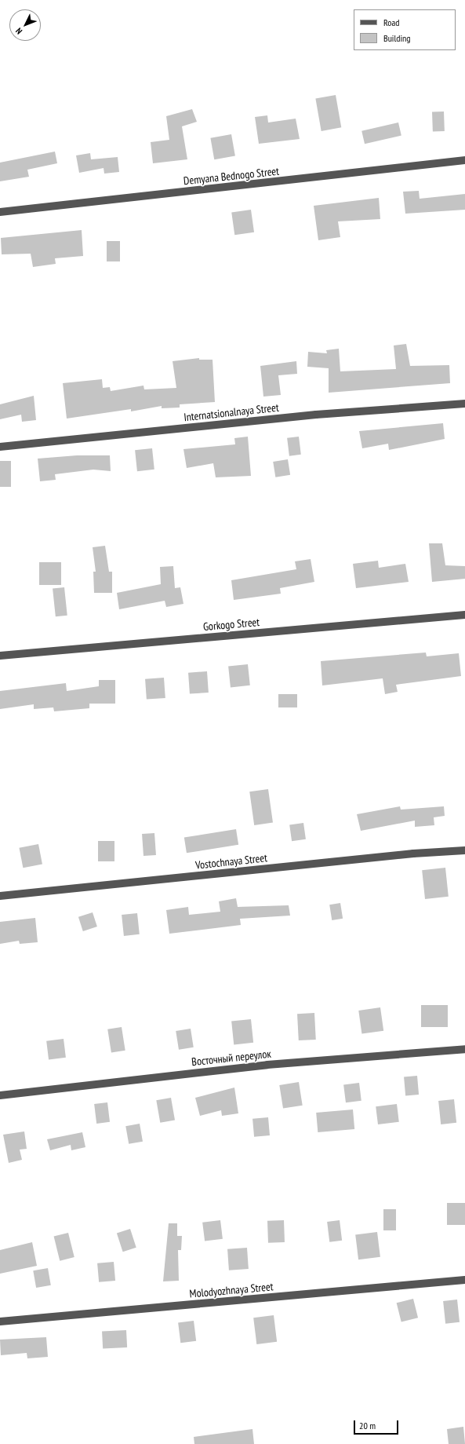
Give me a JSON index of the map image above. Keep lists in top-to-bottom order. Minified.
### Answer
{"streets":{"street":["Demyana Bednogo Street","Internatsionalnaya Street","Gorkogo Street","Vostochnaya Street","Восточный переулок","Molodyozhnaya Street"]},"legend":["Road","Building"],"scale_bar":"20 m","north":"bottom left"}
